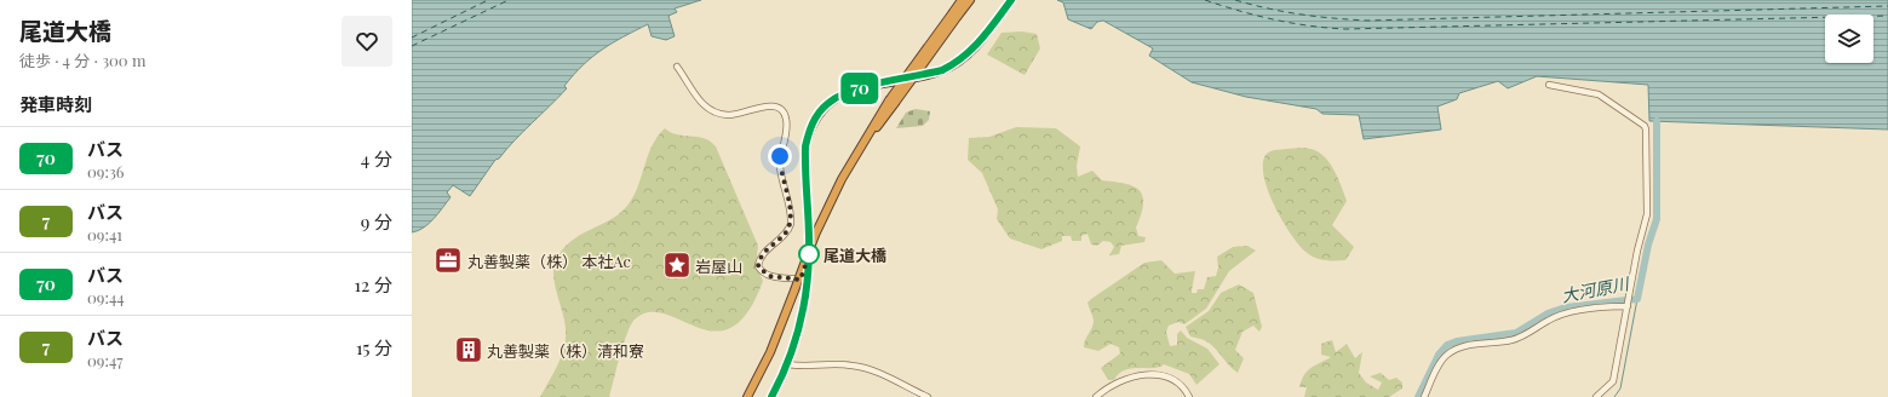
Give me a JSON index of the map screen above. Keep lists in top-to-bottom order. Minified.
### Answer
{"water":["大河原川"],"places":{"other":["尾道大橋"],"office":["丸善製薬（株） 本社Ac"],"place":["岩屋山"],"building":["丸善製薬（株）清和寮"]},"lines":["bus line 70"],"page":{"heading":[["尾道大橋","徒歩 · 4 分 · 300 m"],"発車時刻"],"on_map":"70","list":[{"mark":"70","name":"バス","note":"09:36","value":"4 分"},{"mark":"7","name":"バス","note":"09:41","value":"9 分"},{"mark":"70","name":"バス","note":"09:44","value":"12 分"},{"mark":"7","name":"バス","note":"09:47","value":"15 分"}]}}
